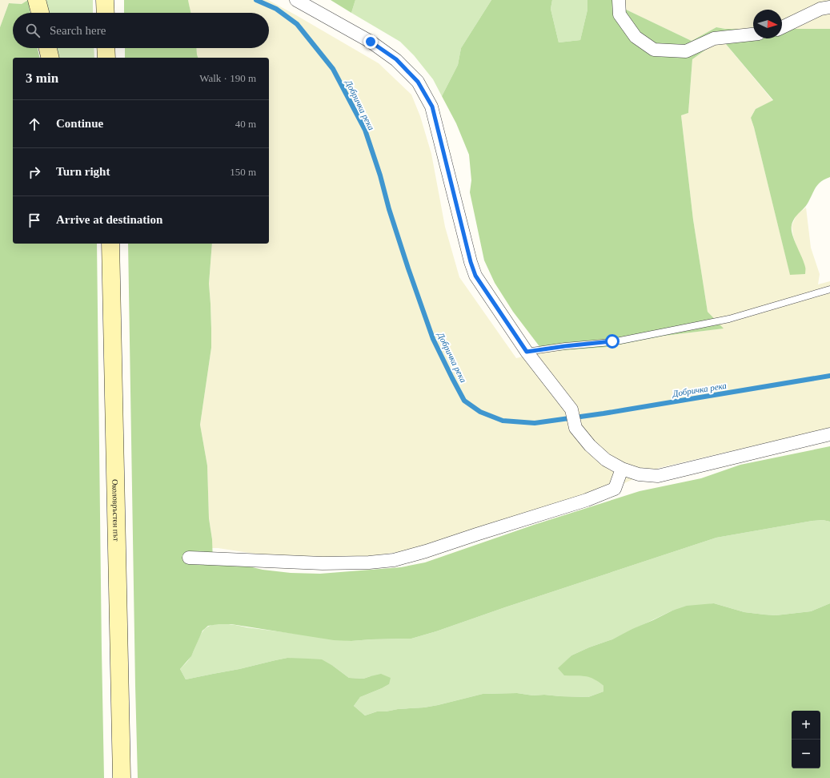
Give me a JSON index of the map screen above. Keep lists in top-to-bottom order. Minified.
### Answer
{"streets":{"main road":["Околовръстен път"]},"water":["Добричка река"],"north":"right","page":{"search":"Search here","heading":["3 min","Walk · 190 m"],"list":[["Continue","40 m"],["Turn right","150 m"],"Arrive at destination"],"map_buttons":["+","−"]}}
